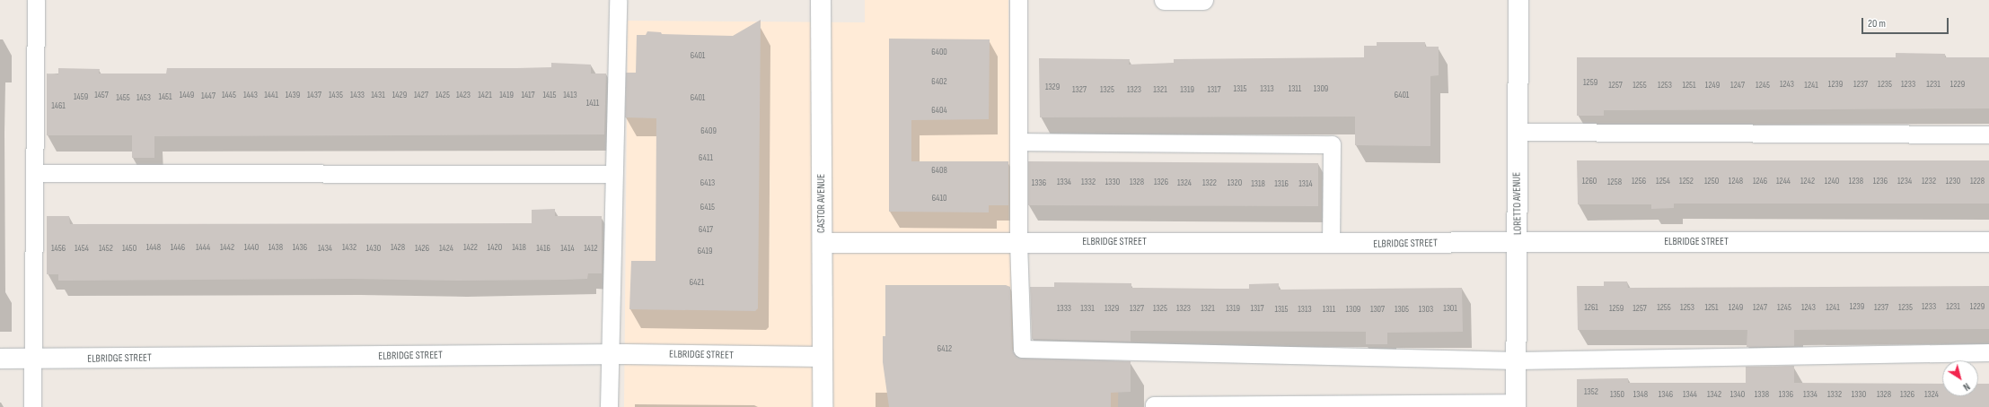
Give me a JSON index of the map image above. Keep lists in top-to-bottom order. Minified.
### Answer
{"streets":{"street":["CASTOR AVENUE","LORETTO AVENUE","ELBRIDGE STREET"]},"crossings":[["CASTOR AVENUE","ELBRIDGE STREET"],["LORETTO AVENUE","ELBRIDGE STREET"]],"house_numbers":["6400","6401","6402","1259","1243","1239","1237","1235","1233","1231","1229","1257","1255","1253","1251","1249","1247","1245","1241","1329","1315","1313","1311","1309","1327","1325","1323","1321","1319","1317","1457","1449","1445","1443","1441","1439","1437","1435","1433","1431","1429","1427","1425","1423","1421","1419","1417","1415","1413","6401","1447","1459","1451","1455","1453","6401","1411","1461","6404","6409","6411","6408","1260","1256","1254","1252","1250","1248","1246","1244","1242","1240","1238","1236","1234","1232","1230","1228","1334","1332","1330","1328","1326","1258","6413","1336","1324","1322","1320","1318","1316","1314","6410","6415","6417","1448","1446","1444","1442","1440","1438","1436","1432","1428","1422","1420","1418","1456","1454","1452","1450","1434","1430","1426","1424","1416","1414","1412","6419","6421","1239","1233","1231","1229","1261","1255","1253","1251","1249","1247","1245","1243","1241","1237","1235","1333","1331","1329","1327","1325","1323","1321","1319","1317","1301","1259","1257","1315","1313","1311","1309","1307","1305","1303","6412","1352","1350","1348","1346","1344","1342","1340","1338","1336","1334","1332","1330","1328","1326","1324"],"scale_bar":"20 m","north":"bottom right"}
